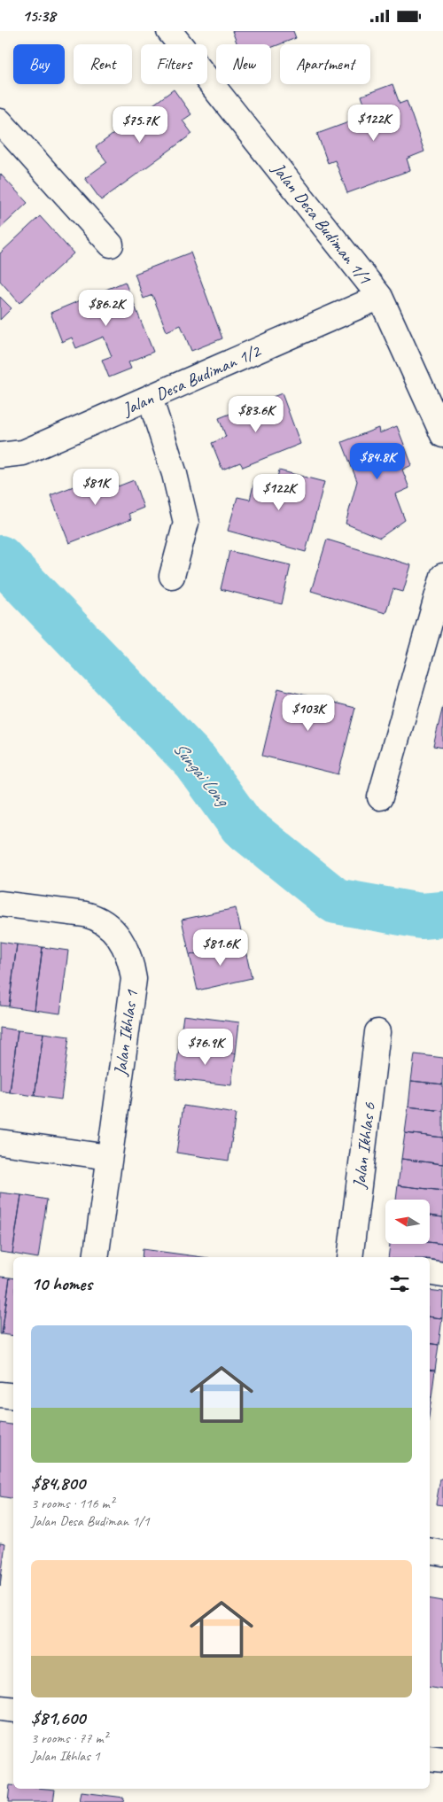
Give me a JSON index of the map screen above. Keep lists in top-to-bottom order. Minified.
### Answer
{"streets":{"street":["Jalan Desa Budiman 1/1","Jalan Desa Budiman 1/2","Jalan Ikhlas 1","Jalan Ikhlas 6"]},"crossings":[["Jalan Desa Budiman 1/1","Jalan Desa Budiman 1/2"]],"water":["Sungai Long"],"north":"left","page":{"status":"15:38","chip":["Buy","Rent","Filters","New","Apartment"],"price":["$122K","$75.7K","$86.2K","$83.6K","$84.8K","$81K","$122K","$103K","$81.6K","$76.9K"],"heading":"10 homes","list":[{"name":"$84,800","note":"3 rooms · 116 m² · Jalan Desa Budiman 1/1"},{"name":"$81,600","note":"3 rooms · 77 m² · Jalan Ikhlas 1"}]}}
